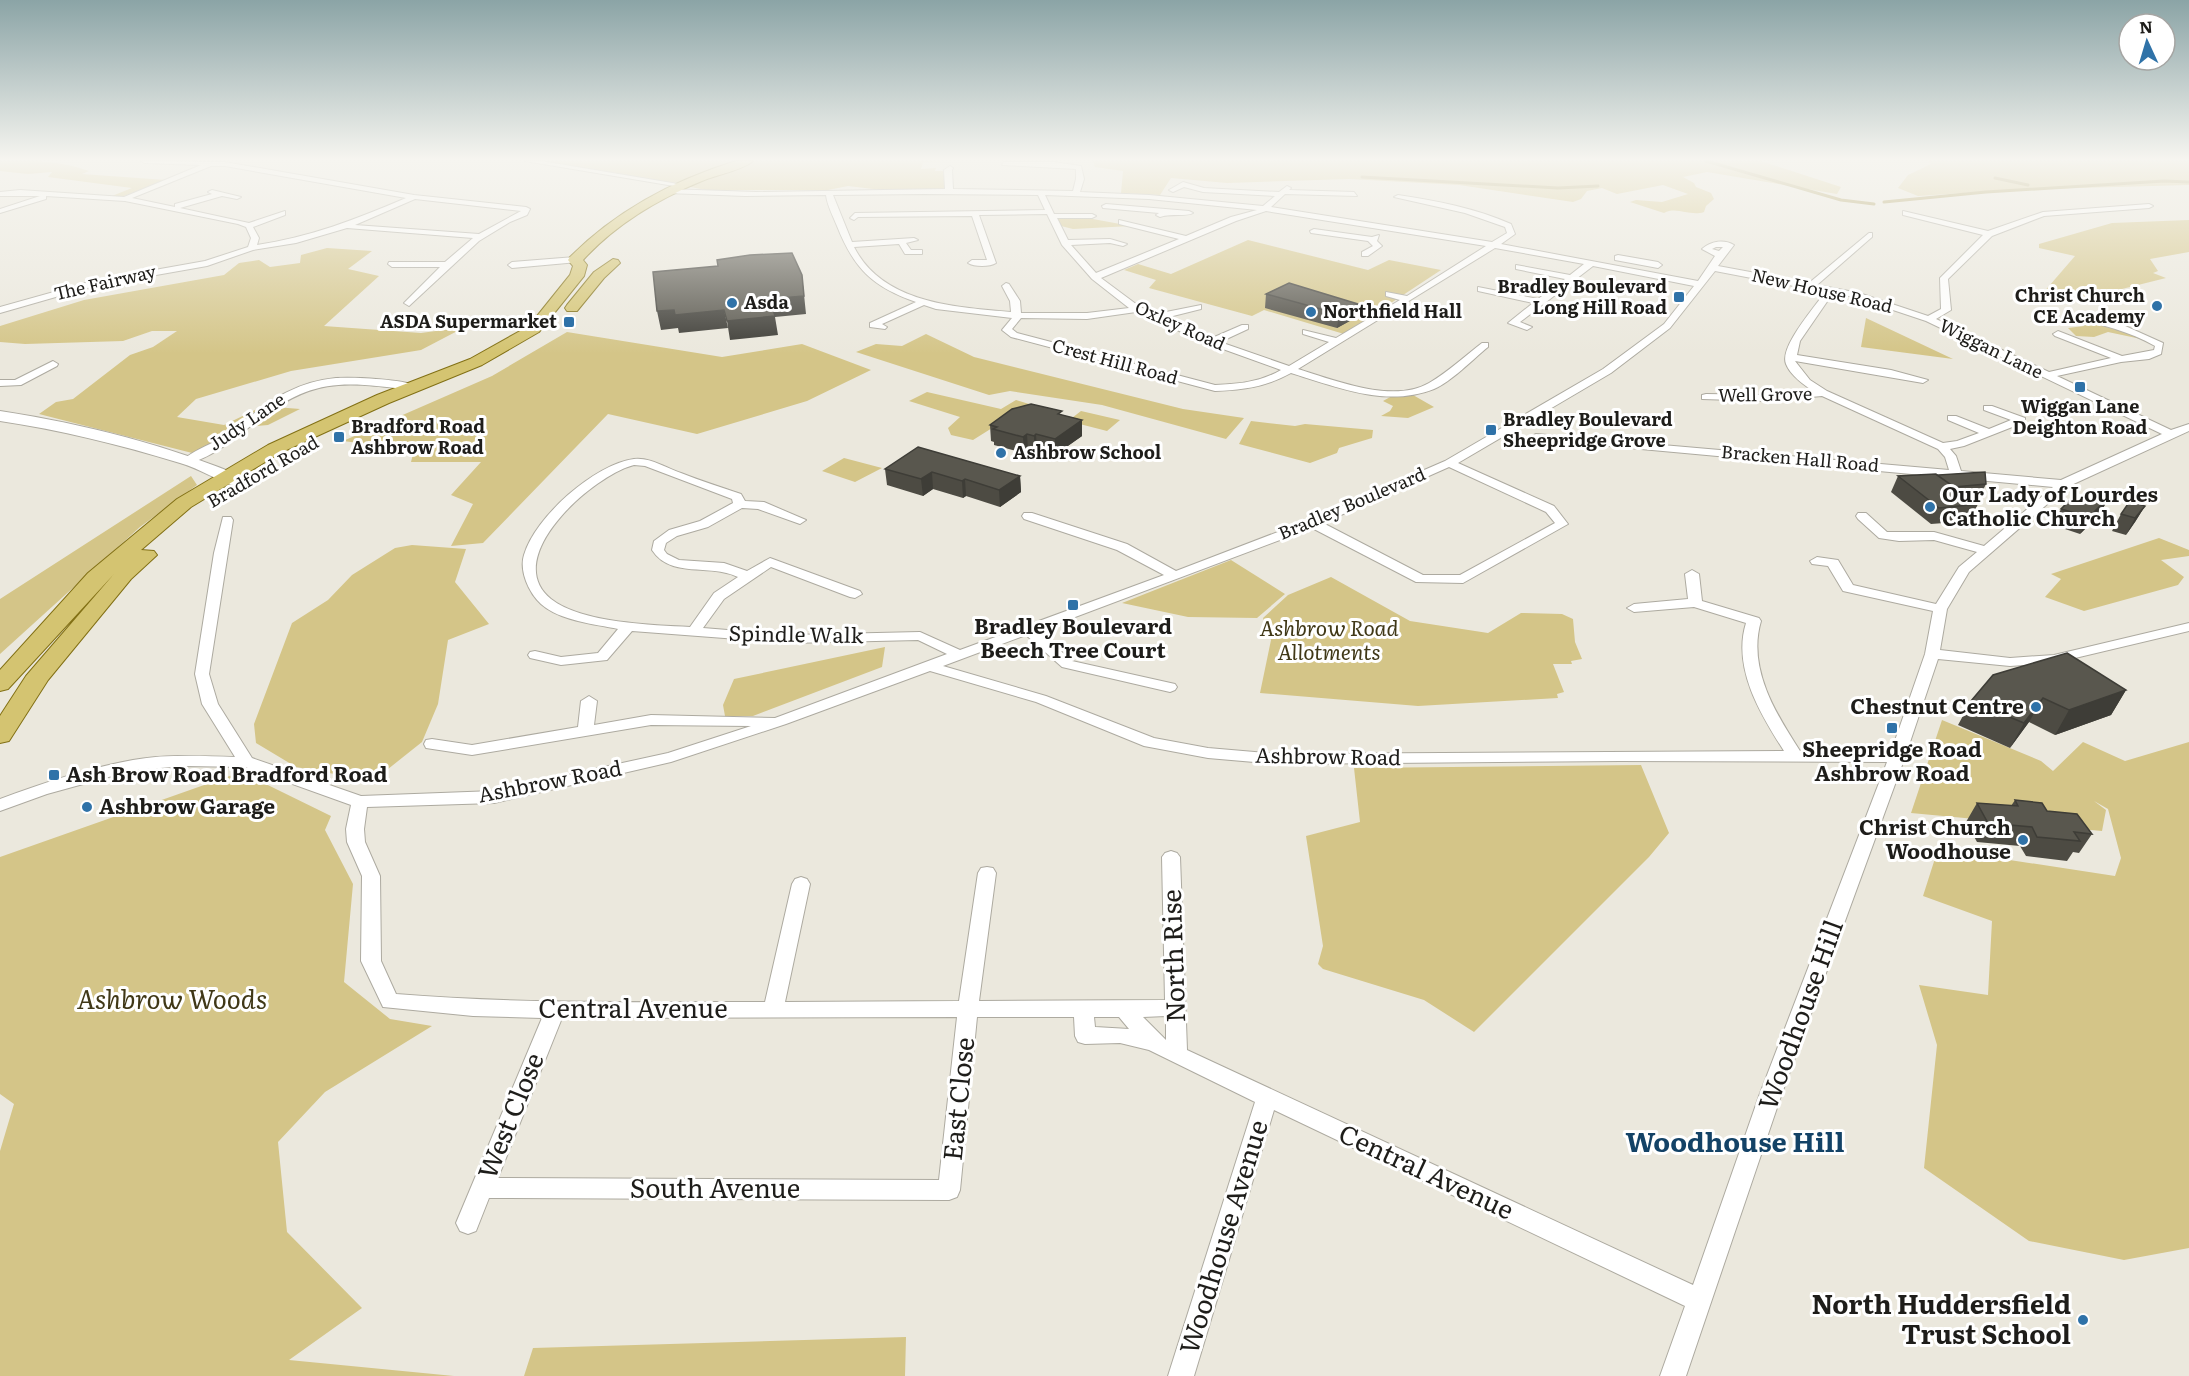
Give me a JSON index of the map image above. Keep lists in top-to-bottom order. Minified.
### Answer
{"streets":{"main road":["Bradford Road"],"street":["The Fairway","New House Road","Oxley Road","Wiggan Lane","Crest Hill Road","Well Grove","Judy Lane","Bracken Hall Road","Bradley Boulevard","Spindle Walk","Ashbrow Road","North Rise","Central Avenue","Woodhouse Hill","East Close","West Close","South Avenue","Woodhouse Avenue"]},"crossings":[["New House Road","Wiggan Lane"],["New House Road","Bradley Boulevard"],["Oxley Road","Crest Hill Road"],["Judy Lane","Bradford Road"],["Bradley Boulevard","Spindle Walk"],["Bradley Boulevard","Ashbrow Road"],["Ashbrow Road","Central Avenue"],["Ashbrow Road","Woodhouse Hill"],["North Rise","Central Avenue"],["Central Avenue","Woodhouse Hill"],["Central Avenue","East Close"],["Central Avenue","West Close"],["Central Avenue","Woodhouse Avenue"],["East Close","South Avenue"],["West Close","South Avenue"]],"districts":["Woodhouse Hill"],"parks":["Ashbrow Road Allotments","Ashbrow Woods"],"places":{"transit":["Bradley Boulevard Long Hill Road","ASDA Supermarket","Wiggan Lane Deighton Road","Bradley Boulevard Sheepridge Grove","Bradford Road Ashbrow Road","Bradley Boulevard Beech Tree Court","Sheepridge Road Ashbrow Road","Ash Brow Road Bradford Road"],"other":["Asda","Christ Church CE Academy","Northfield Hall","Ashbrow School","Our Lady of Lourdes Catholic Church","Chestnut Centre","Ashbrow Garage","Christ Church Woodhouse","North Huddersfield Trust School"]},"north":"top"}
